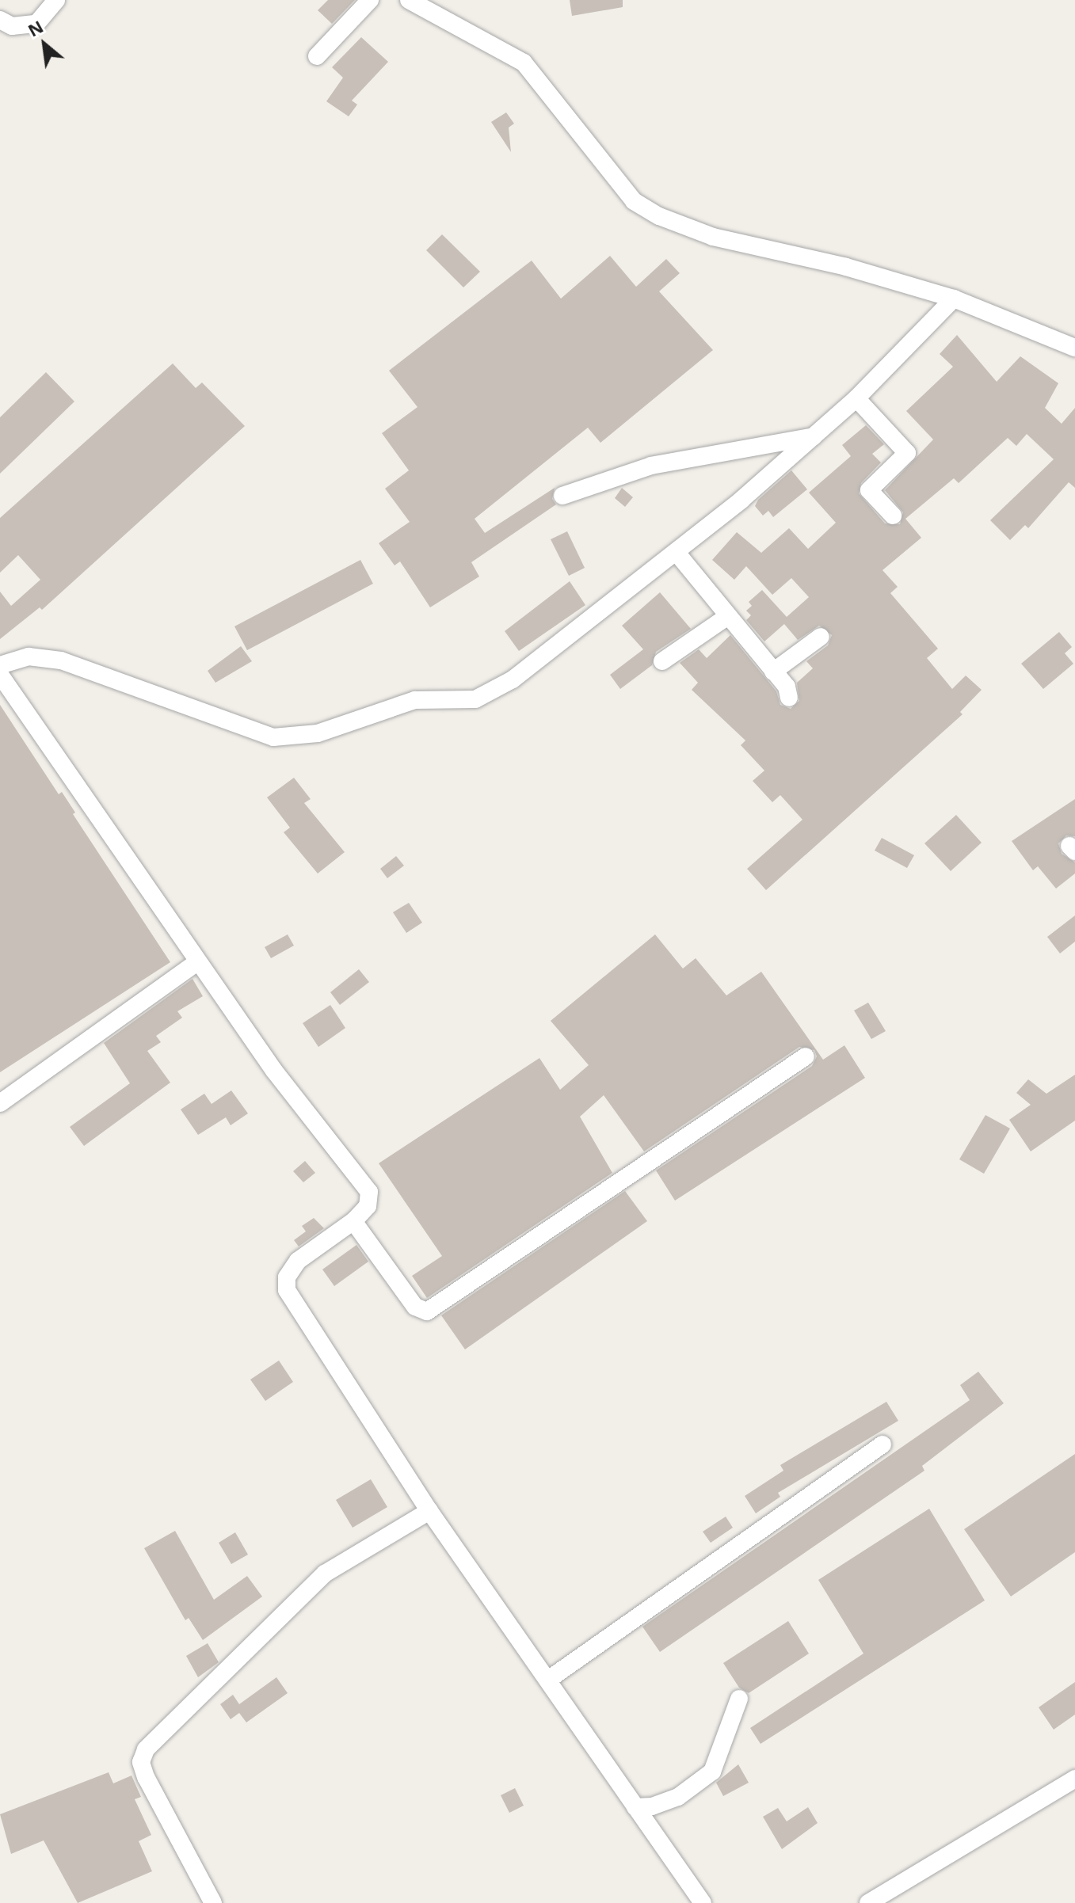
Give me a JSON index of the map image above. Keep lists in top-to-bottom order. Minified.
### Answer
{"north":"top left"}
